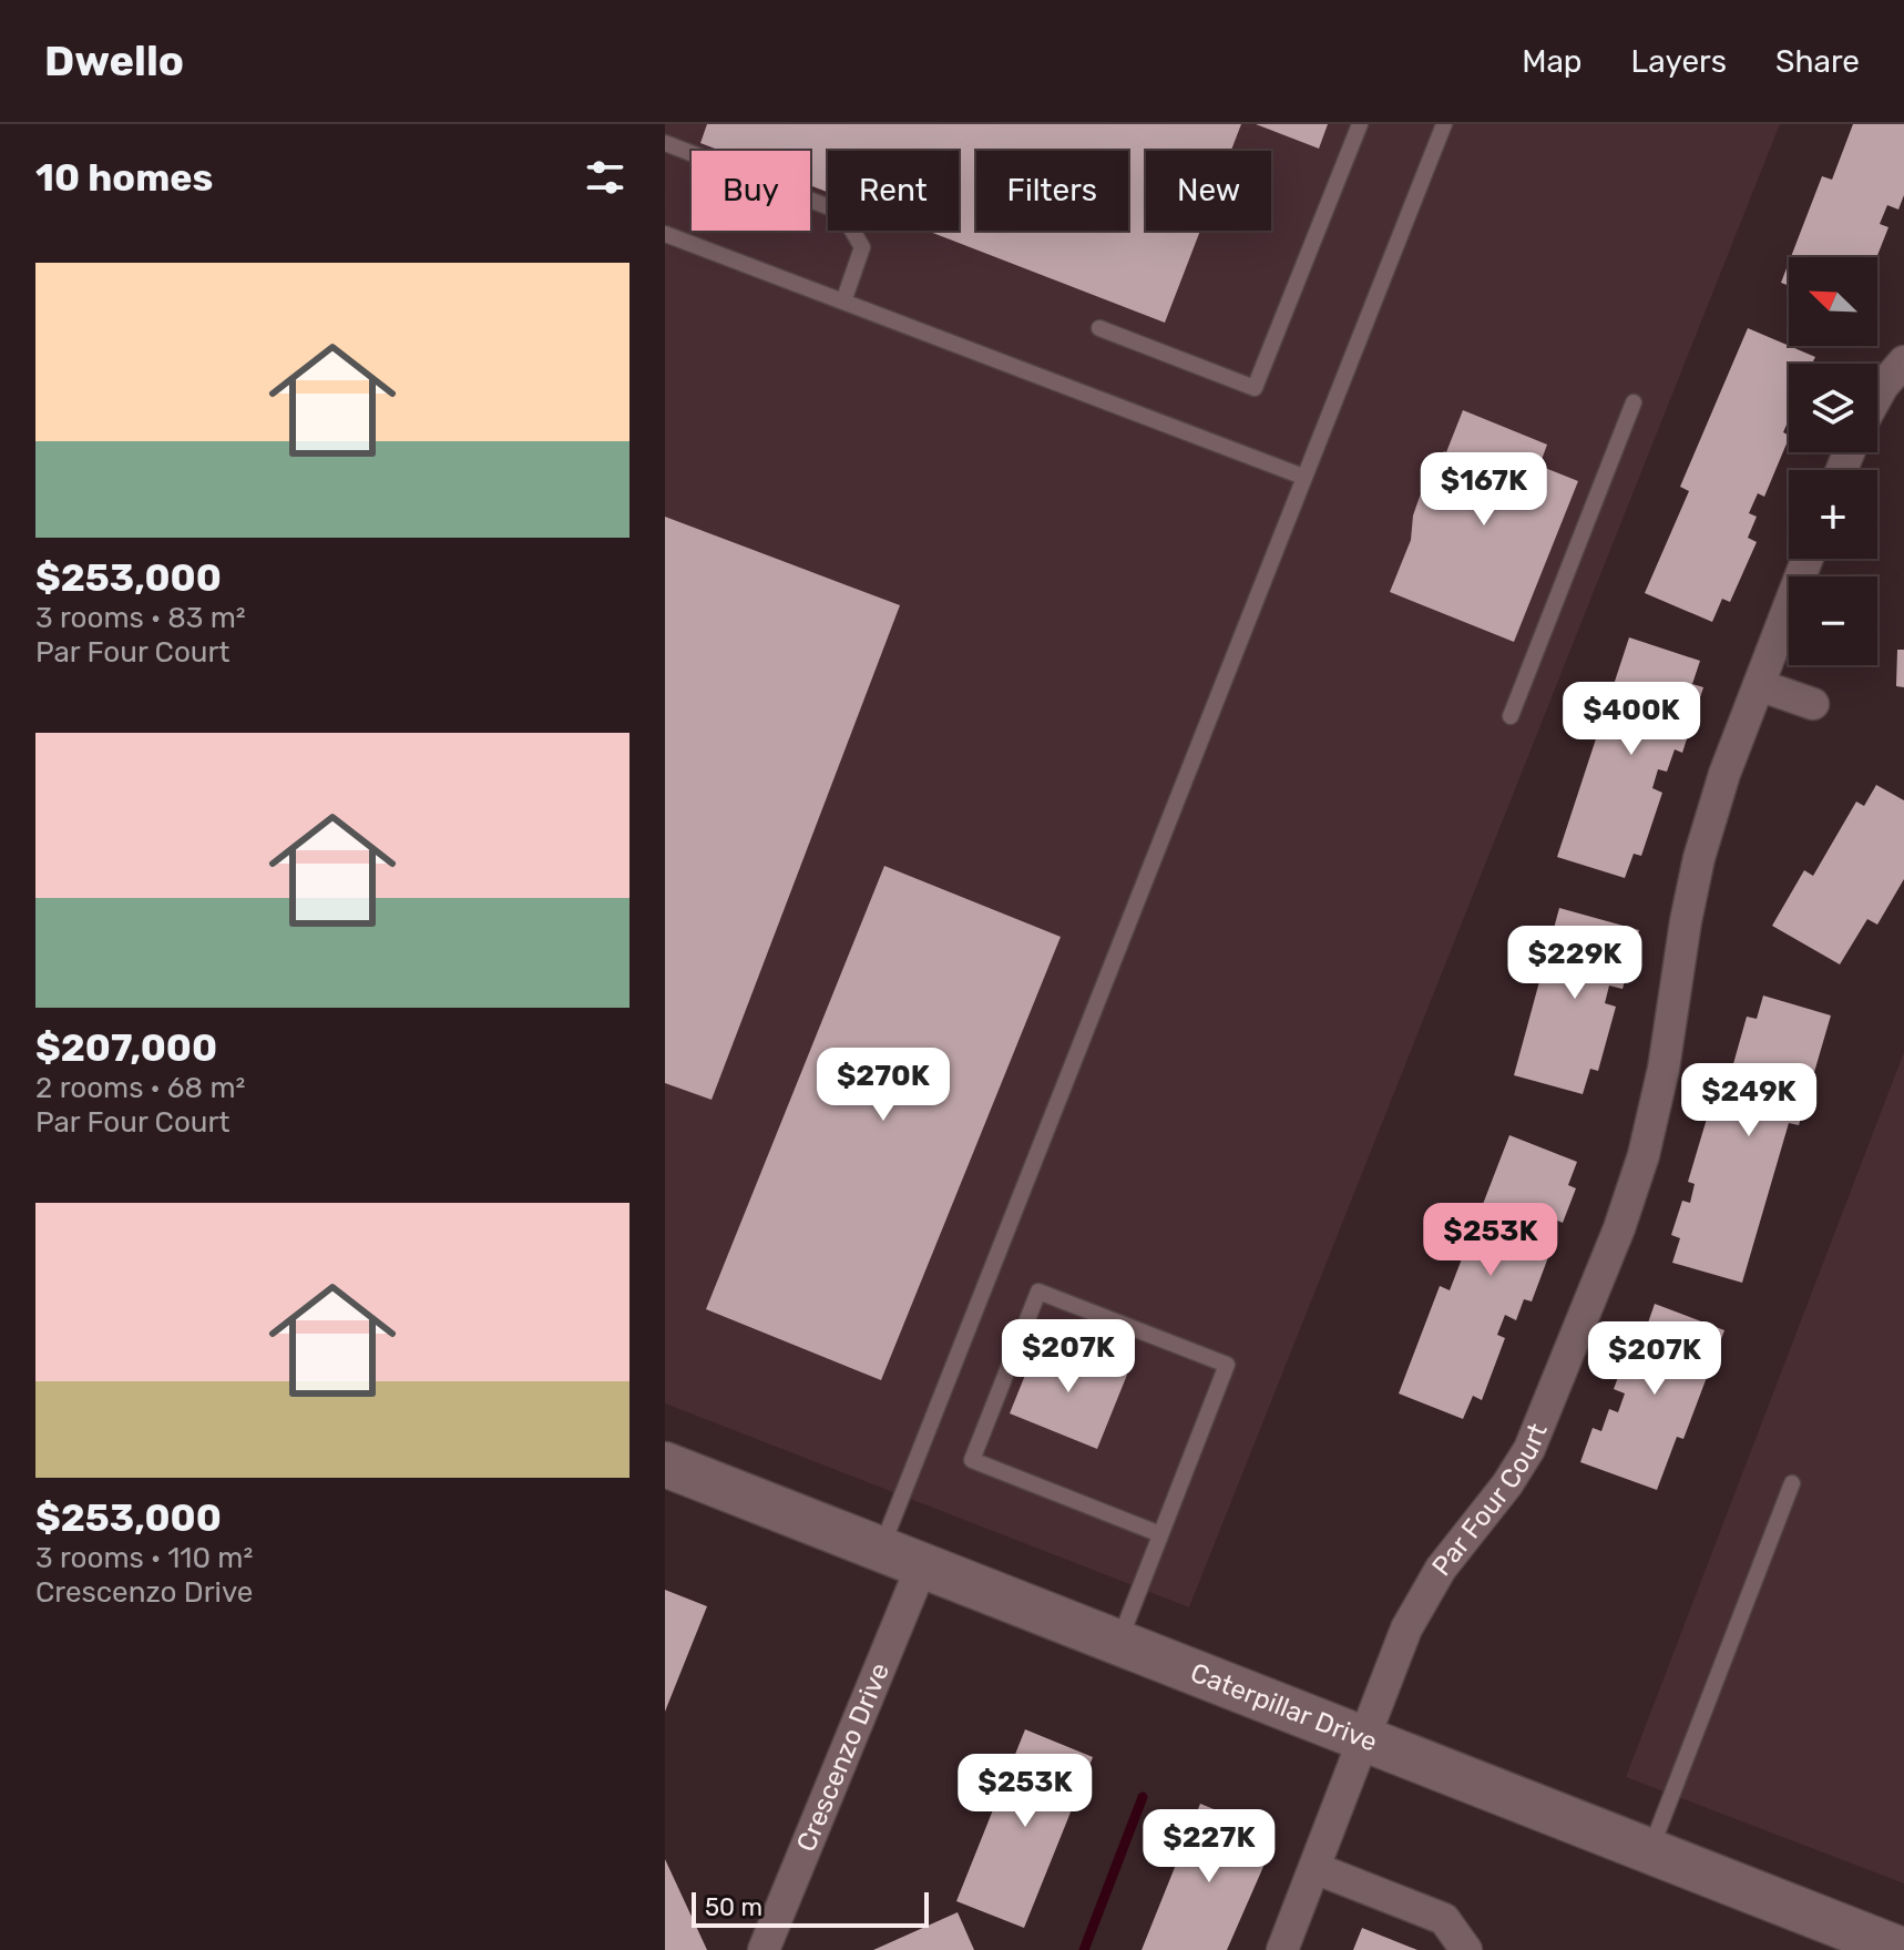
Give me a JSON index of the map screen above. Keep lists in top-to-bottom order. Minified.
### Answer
{"streets":{"street":["Par Four Court","Caterpillar Drive","Crescenzo Drive"]},"crossings":[["Par Four Court","Caterpillar Drive"],["Caterpillar Drive","Crescenzo Drive"]],"scale_bar":"50 m","north":"top left","page":{"header":"Dwello","nav":["Map","Layers","Share"],"heading":"10 homes","chip":["Buy","Rent","Filters","New"],"list":[{"name":"$253,000","note":"3 rooms · 83 m² · Par Four Court"},{"name":"$207,000","note":"2 rooms · 68 m² · Par Four Court"},{"name":"$253,000","note":"3 rooms · 110 m² · Crescenzo Drive"}],"map_buttons":["+","−"],"price":["$167K","$400K","$229K","$270K","$249K","$253K","$207K","$207K","$253K","$227K"],"scale":"50 m"}}
